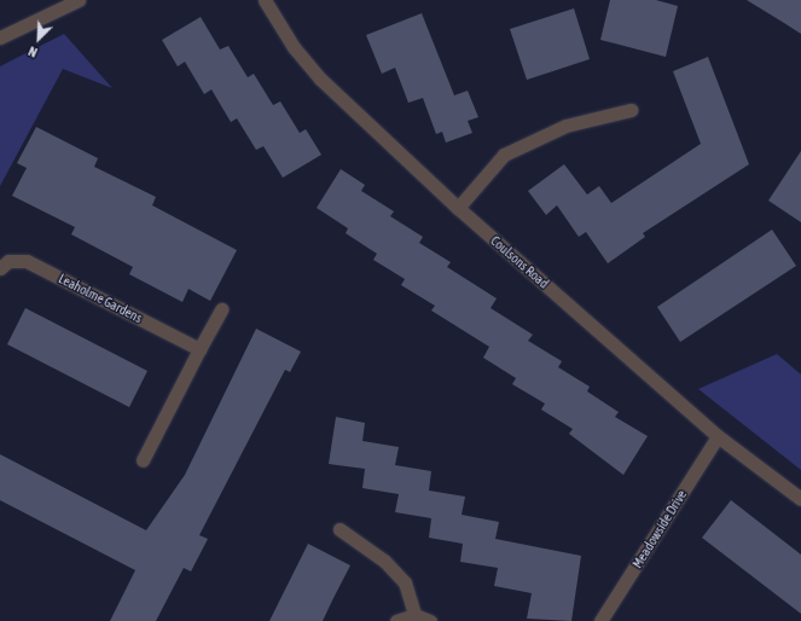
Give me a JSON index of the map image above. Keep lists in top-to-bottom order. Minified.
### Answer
{"streets":{"street":["Coulsons Road","Leaholme Gardens","Meadowside Drive"]},"crossings":[["Coulsons Road","Meadowside Drive"]],"north":"bottom left"}
